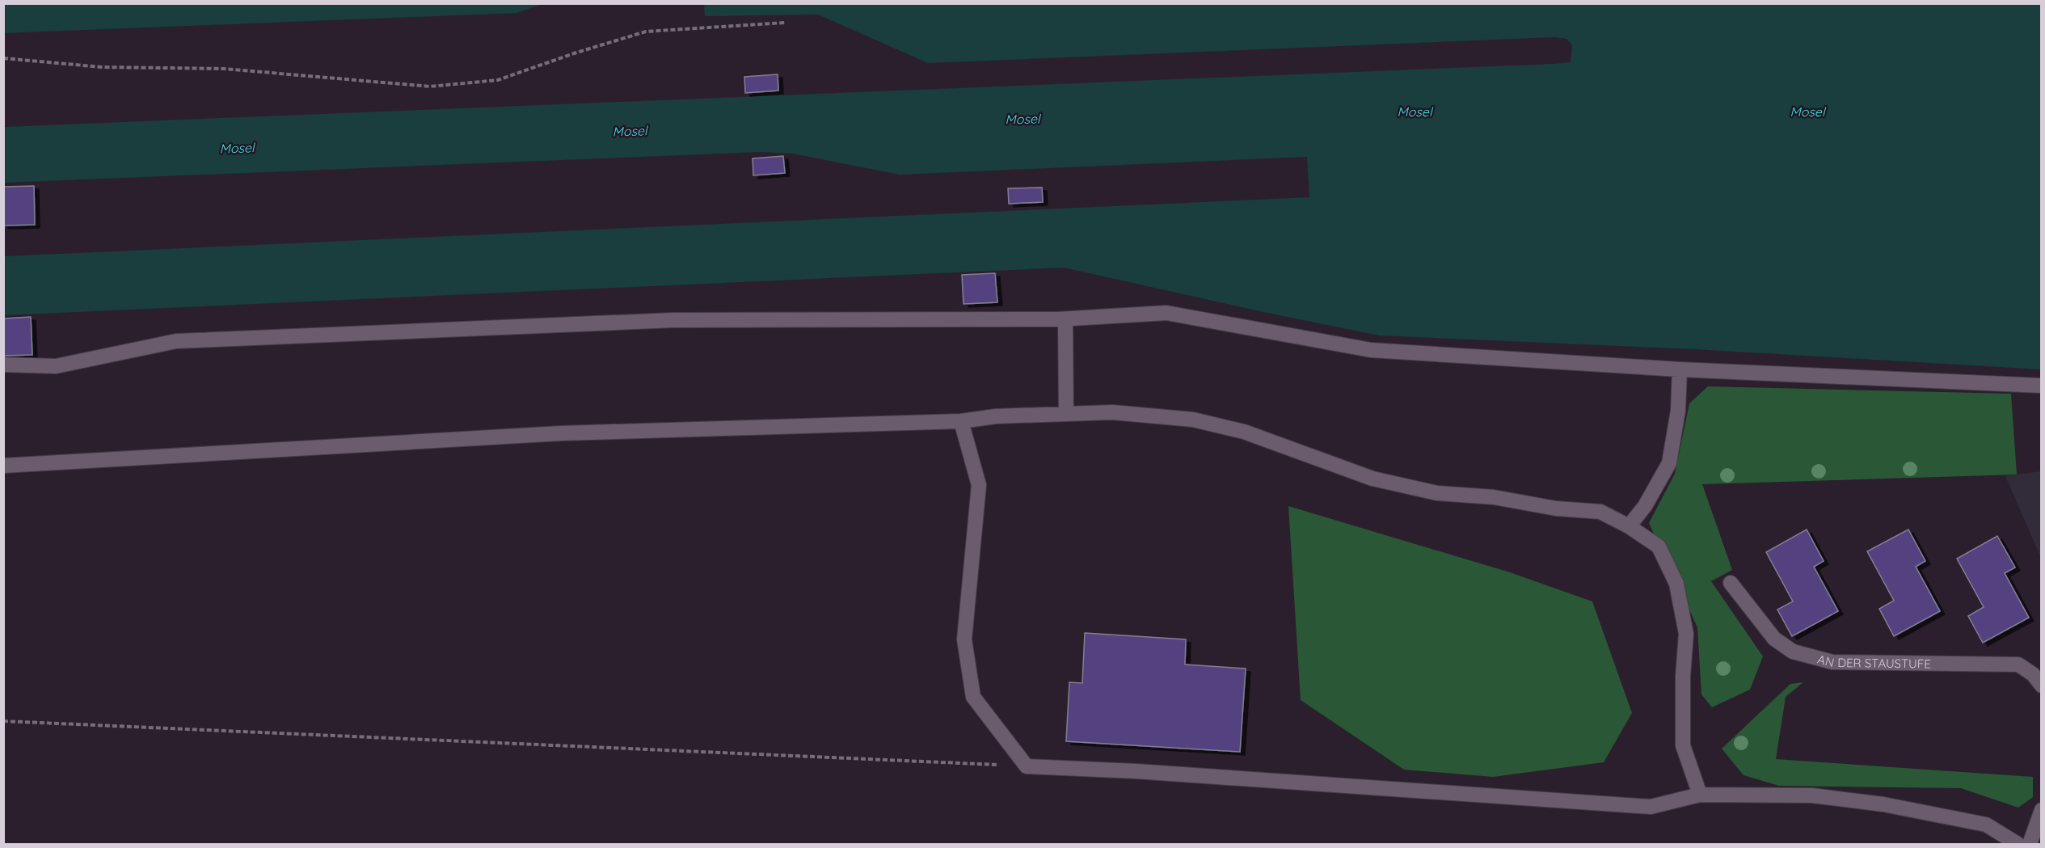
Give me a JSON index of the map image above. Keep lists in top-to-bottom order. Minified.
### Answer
{"streets":{"street":["AN DER STAUSTUFE"]},"water":["Mosel"]}
